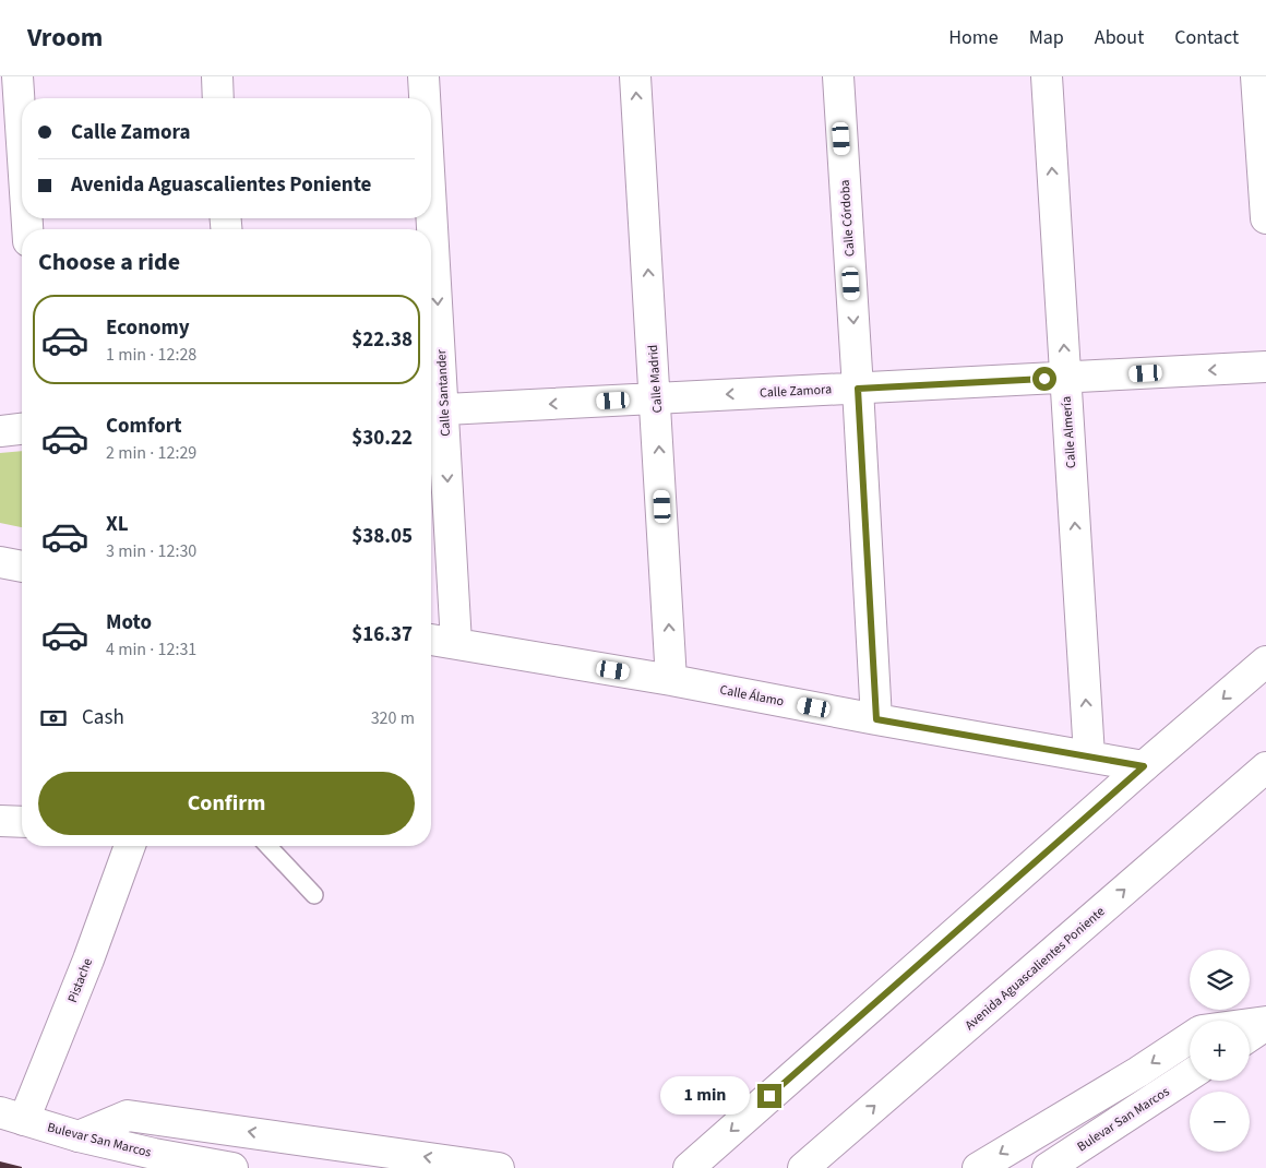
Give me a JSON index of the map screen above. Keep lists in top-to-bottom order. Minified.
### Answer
{"streets":{"street":["Calle Córdoba","Calle Madrid","Calle Zamora","Calle Santander","Calle Almería","Calle Álamo","Avenida Aguascalientes Poniente","Pistache","Bulevar San Marcos"]},"crossings":[["Calle Córdoba","Calle Zamora"],["Calle Córdoba","Calle Álamo"],["Calle Madrid","Calle Zamora"],["Calle Madrid","Calle Álamo"],["Calle Zamora","Calle Santander"],["Calle Zamora","Calle Almería"],["Calle Santander","Calle Álamo"],["Calle Almería","Calle Álamo"],["Pistache","Bulevar San Marcos"]],"one_way":["Calle Córdoba","Calle Madrid","Calle Zamora","Calle Santander","Calle Almería"],"page":{"header":"Vroom","nav":["Home","Map","About","Contact"],"banner":["Calle Zamora","Avenida Aguascalientes Poniente"],"heading":"Choose a ride","list":[{"name":"Economy","note":"1 min · 12:28","value":"$22.38"},{"name":"Comfort","note":"2 min · 12:29","value":"$30.22"},{"name":"XL","note":"3 min · 12:30","value":"$38.05"},{"name":"Moto","note":"4 min · 12:31","value":"$16.37"}],"pay":["Cash","320 m"],"buttons":"Confirm","map_buttons":["+","−"],"bubble":"1 min"}}
